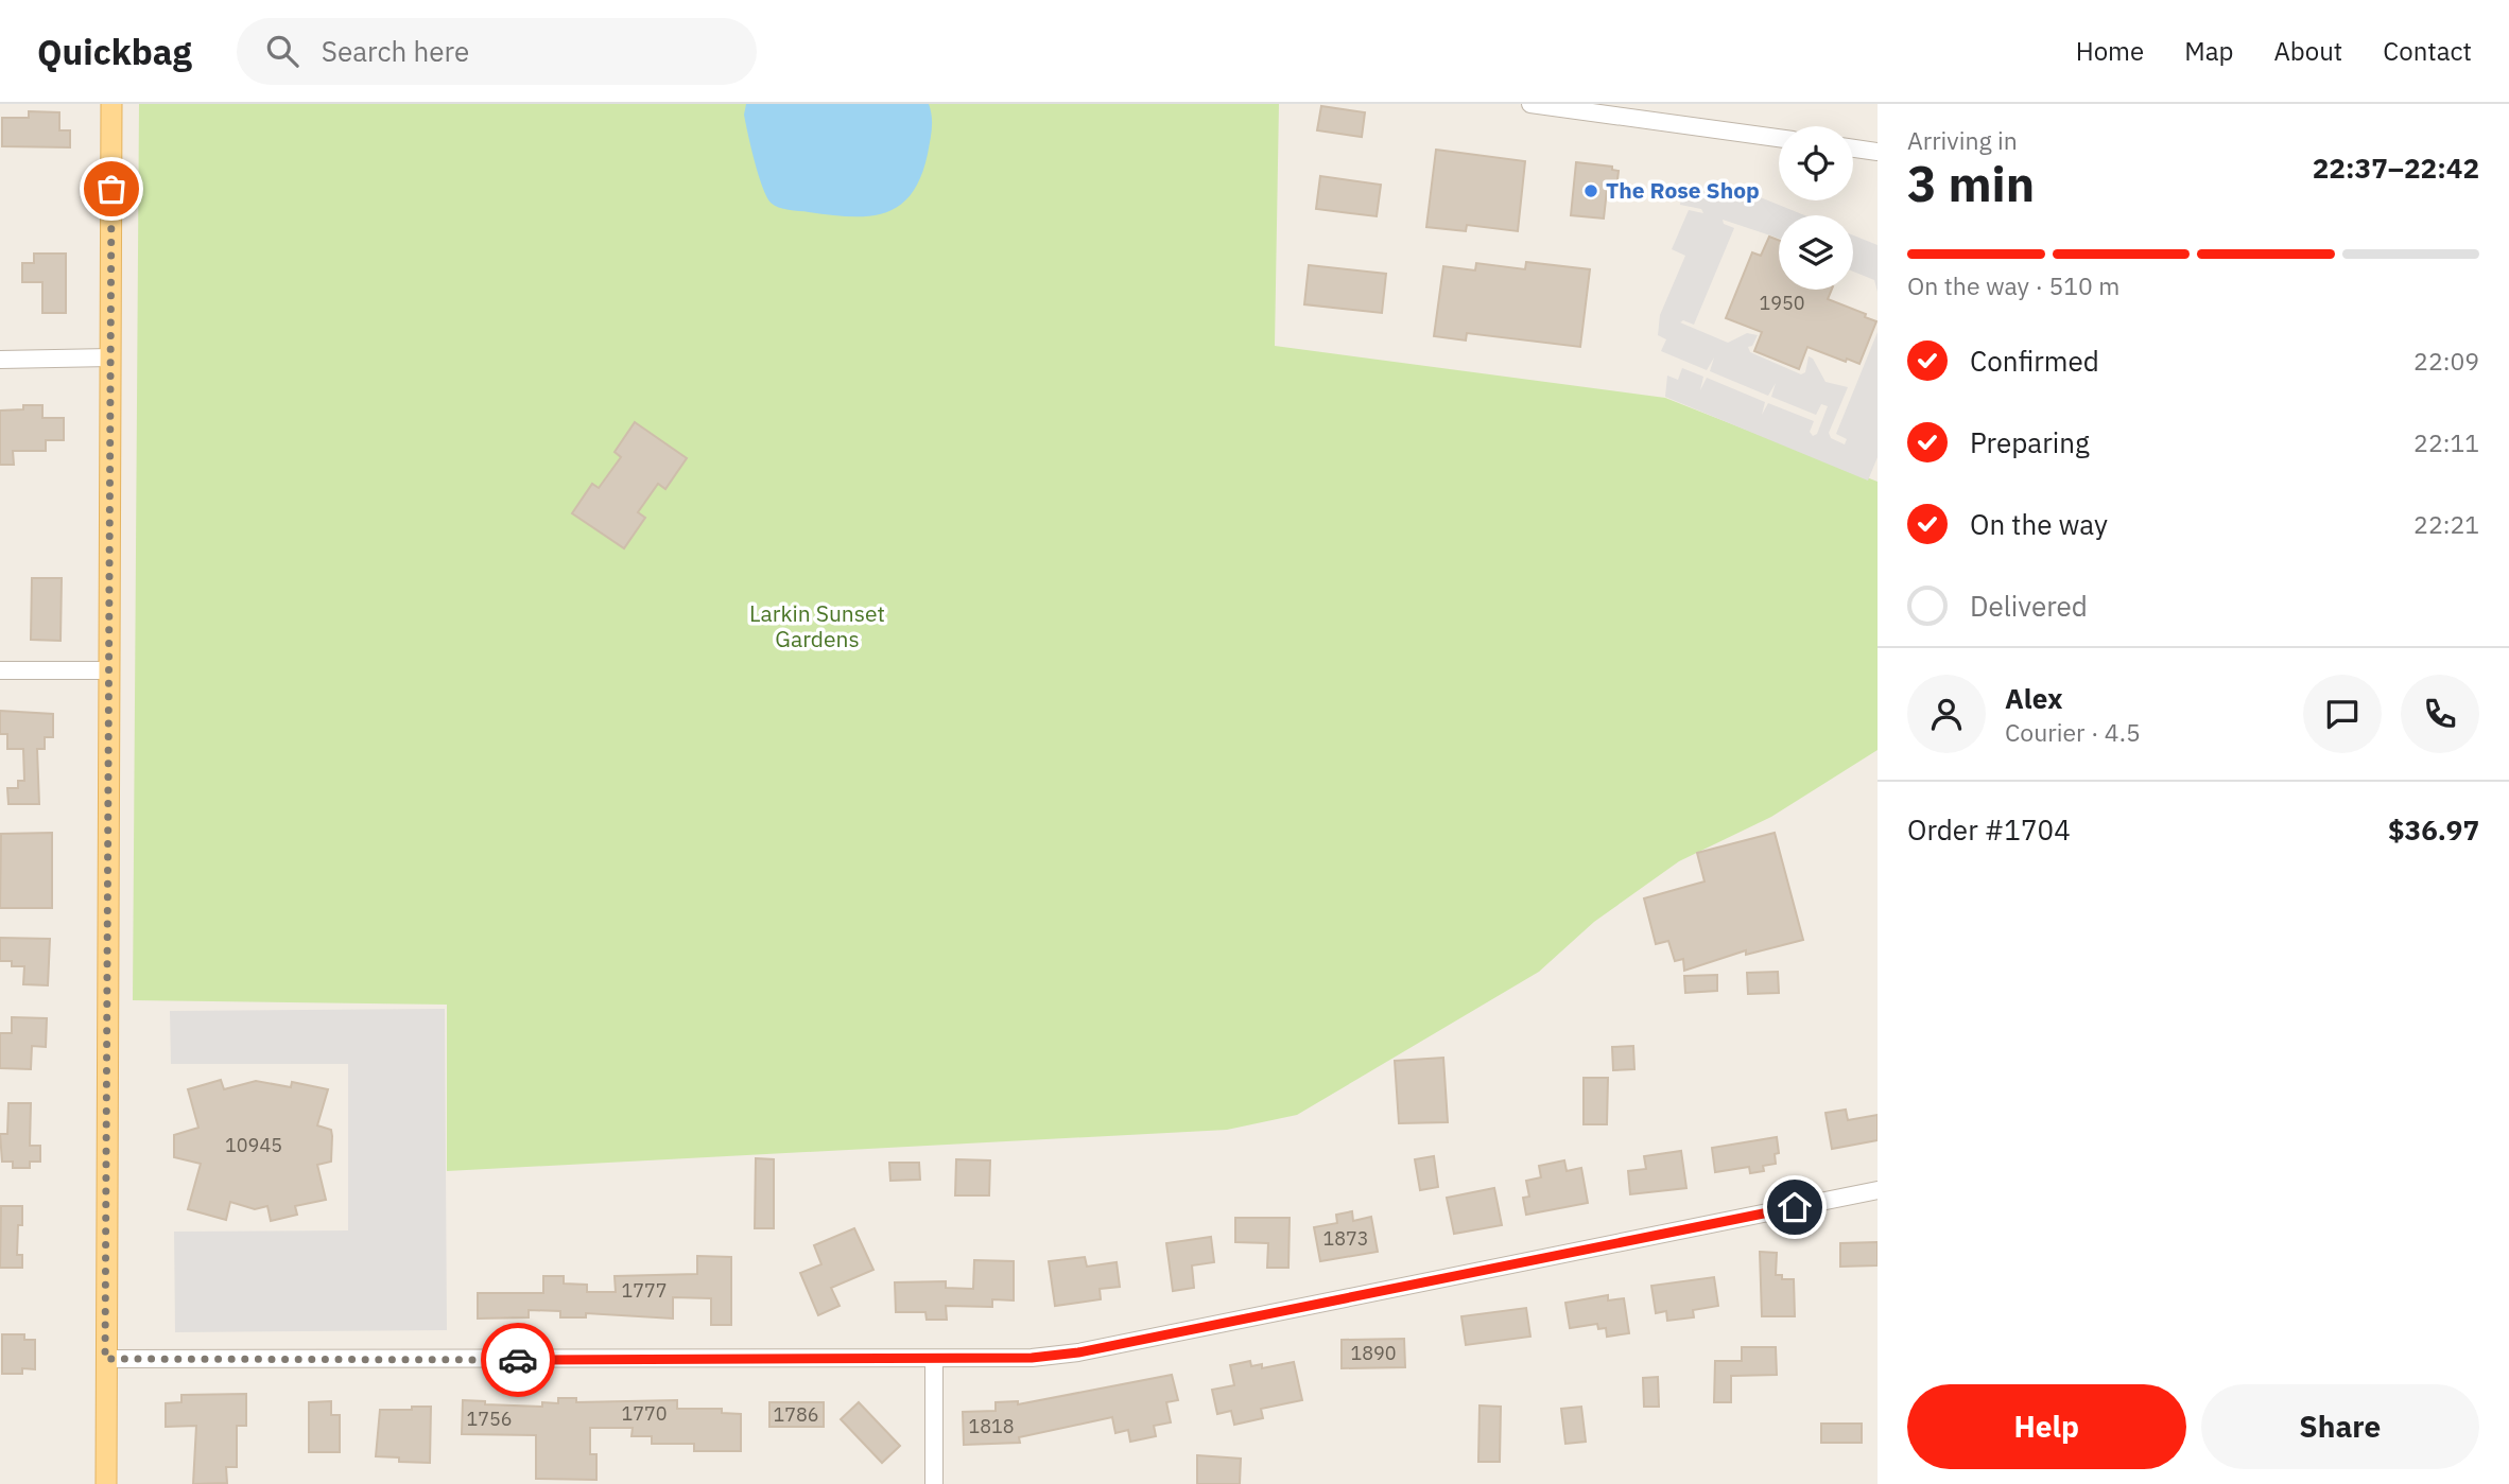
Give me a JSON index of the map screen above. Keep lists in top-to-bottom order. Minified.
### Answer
{"parks":["Larkin Sunset Gardens"],"places":["The Rose Shop"],"house_numbers":["1950","10945","1873","1777","1890","1770","1786","1756","1818"],"page":{"header":"Quickbag","search":"Search here","nav":["Home","Map","About","Contact"],"heading":["3 min","Arriving in","22:37–22:42"],"panel":["Alex","Courier · 4.5","Order #1704","$36.97"],"bar":"On the way · 510 m","list":[["Confirmed","22:09"],["Preparing","22:11"],["On the way","22:21"],"Delivered"],"buttons":["Help","Share"]}}
